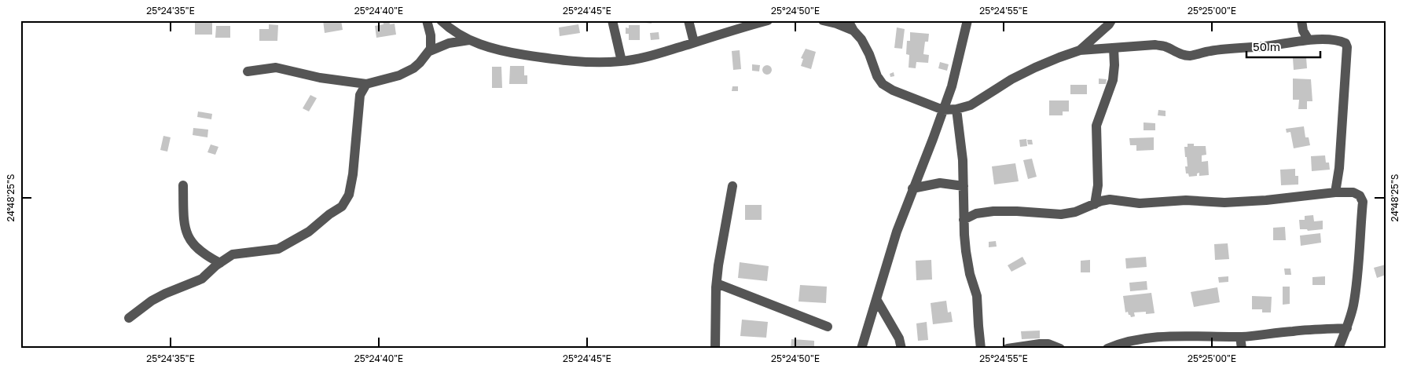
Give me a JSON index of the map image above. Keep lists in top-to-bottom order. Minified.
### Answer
{"scale_bar":"50 m","coordinates":["25°24'35\"E","25°24'40\"E","25°24'45\"E","25°24'50\"E","25°24'55\"E","25°25'00\"E","24°48'25\"S"]}
